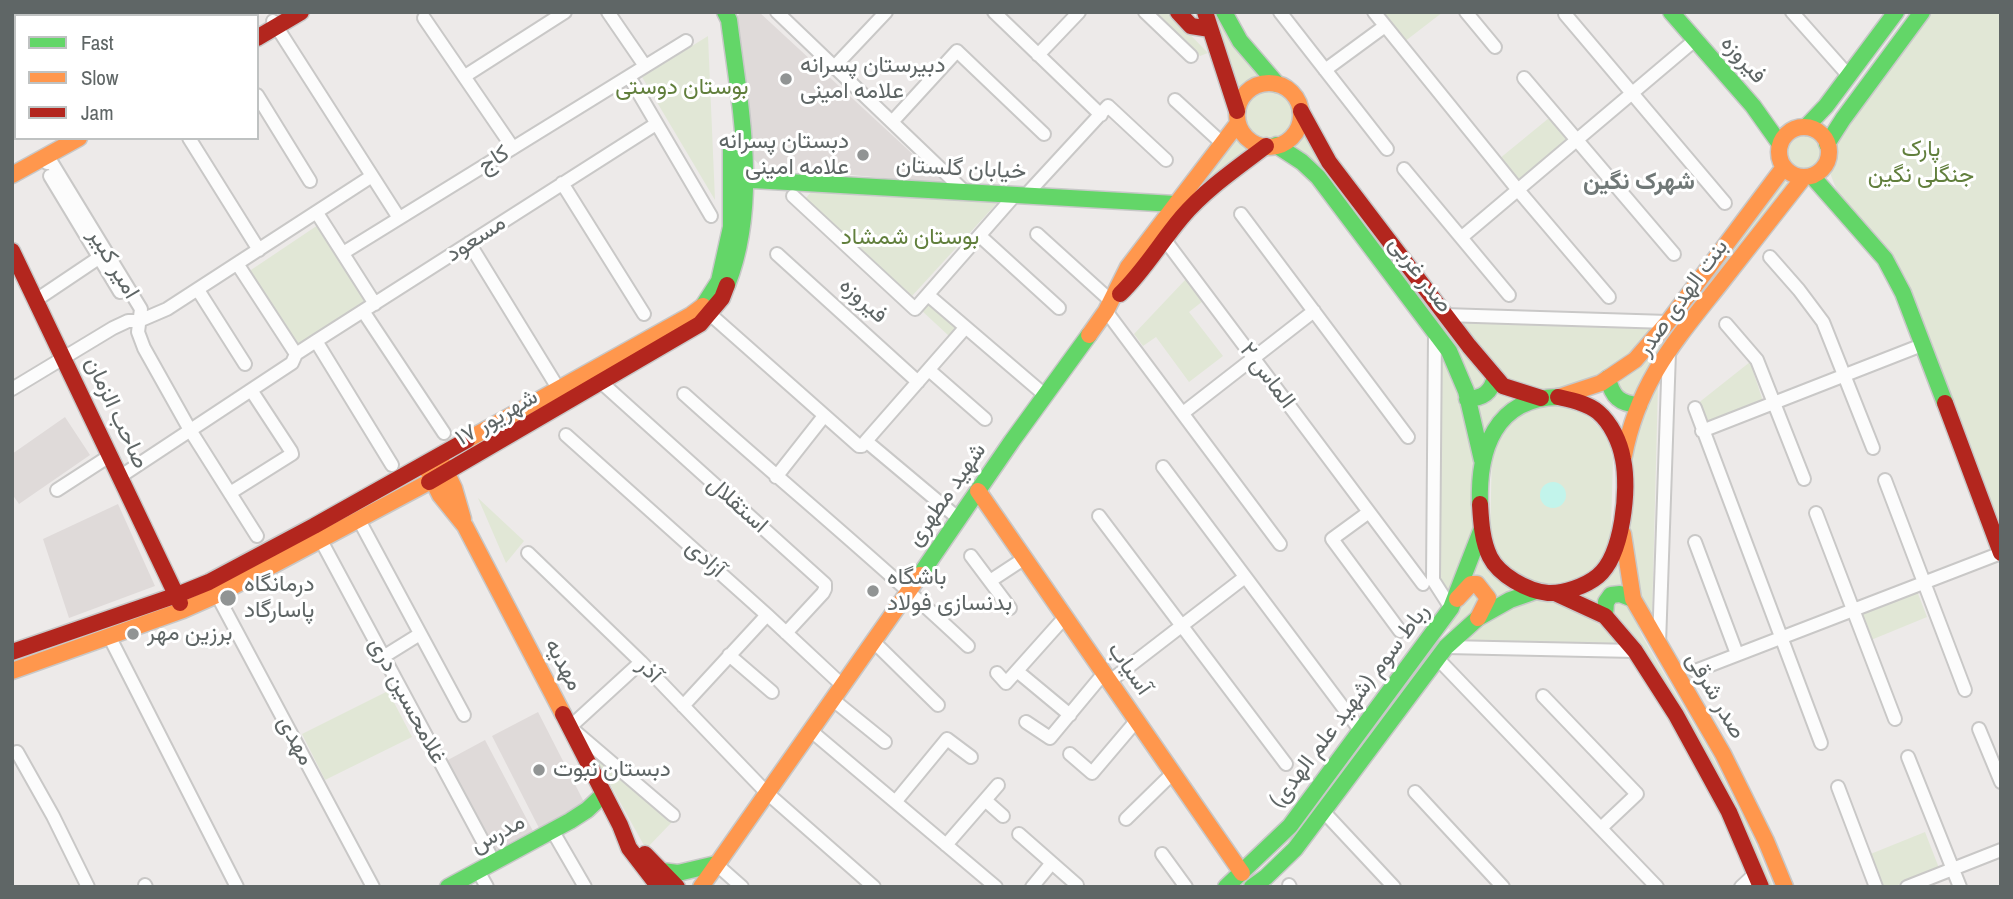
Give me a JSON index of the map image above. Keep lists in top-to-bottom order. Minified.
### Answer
{"streets":{"main road":["فیروزه","خیابان گلستان","صدر غربی","بنت الهدی صدر","صاحب الزمان","۱۷ شهریور","شهید مطهری","مهدیه","آسیاب","صدر شرقی","رباط سوم (شهید علم الهدی)","مدرس"],"street":["کاج","مسعود","امیر کبیر","الماس ۲","استقلال","آزادی","آذر","غلامحسین دری","مهدی"]},"crossings":[["خیابان گلستان","۱۷ شهریور"],["خیابان گلستان","شهید مطهری"],["مسعود","امیر کبیر"],["مسعود","صاحب الزمان"],["صدر غربی","بنت الهدی صدر"],["صدر غربی","شهید مطهری"],["صدر غربی","صدر شرقی"],["صدر غربی","رباط سوم (شهید علم الهدی)"],["بنت الهدی صدر","صدر شرقی"],["بنت الهدی صدر","رباط سوم (شهید علم الهدی)"],["الماس ۲","شهید مطهری"],["صاحب الزمان","۱۷ شهریور"],["۱۷ شهریور","استقلال"],["۱۷ شهریور","مهدیه"],["۱۷ شهریور","غلامحسین دری"],["۱۷ شهریور","مهدی"],["شهید مطهری","آزادی"],["شهید مطهری","آسیاب"],["شهید مطهری","آذر"],["استقلال","آزادی"],["آسیاب","رباط سوم (شهید علم الهدی)"],["صدر شرقی","رباط سوم (شهید علم الهدی)"],["غلامحسین دری","مدرس"]],"districts":["شهرک نگین"],"parks":["بوستان دوستی","پارک جنگلی نگین","بوستان شمشاد"],"places":["دبیرستان پسرانه علامه امینی","دبستان پسرانه علامه امینی","باشگاه بدنسازی فولاد","درمانگاه پاسارگاد","برزین مهر","دبستان نبوت"],"legend":["Fast","Slow","Jam"]}
